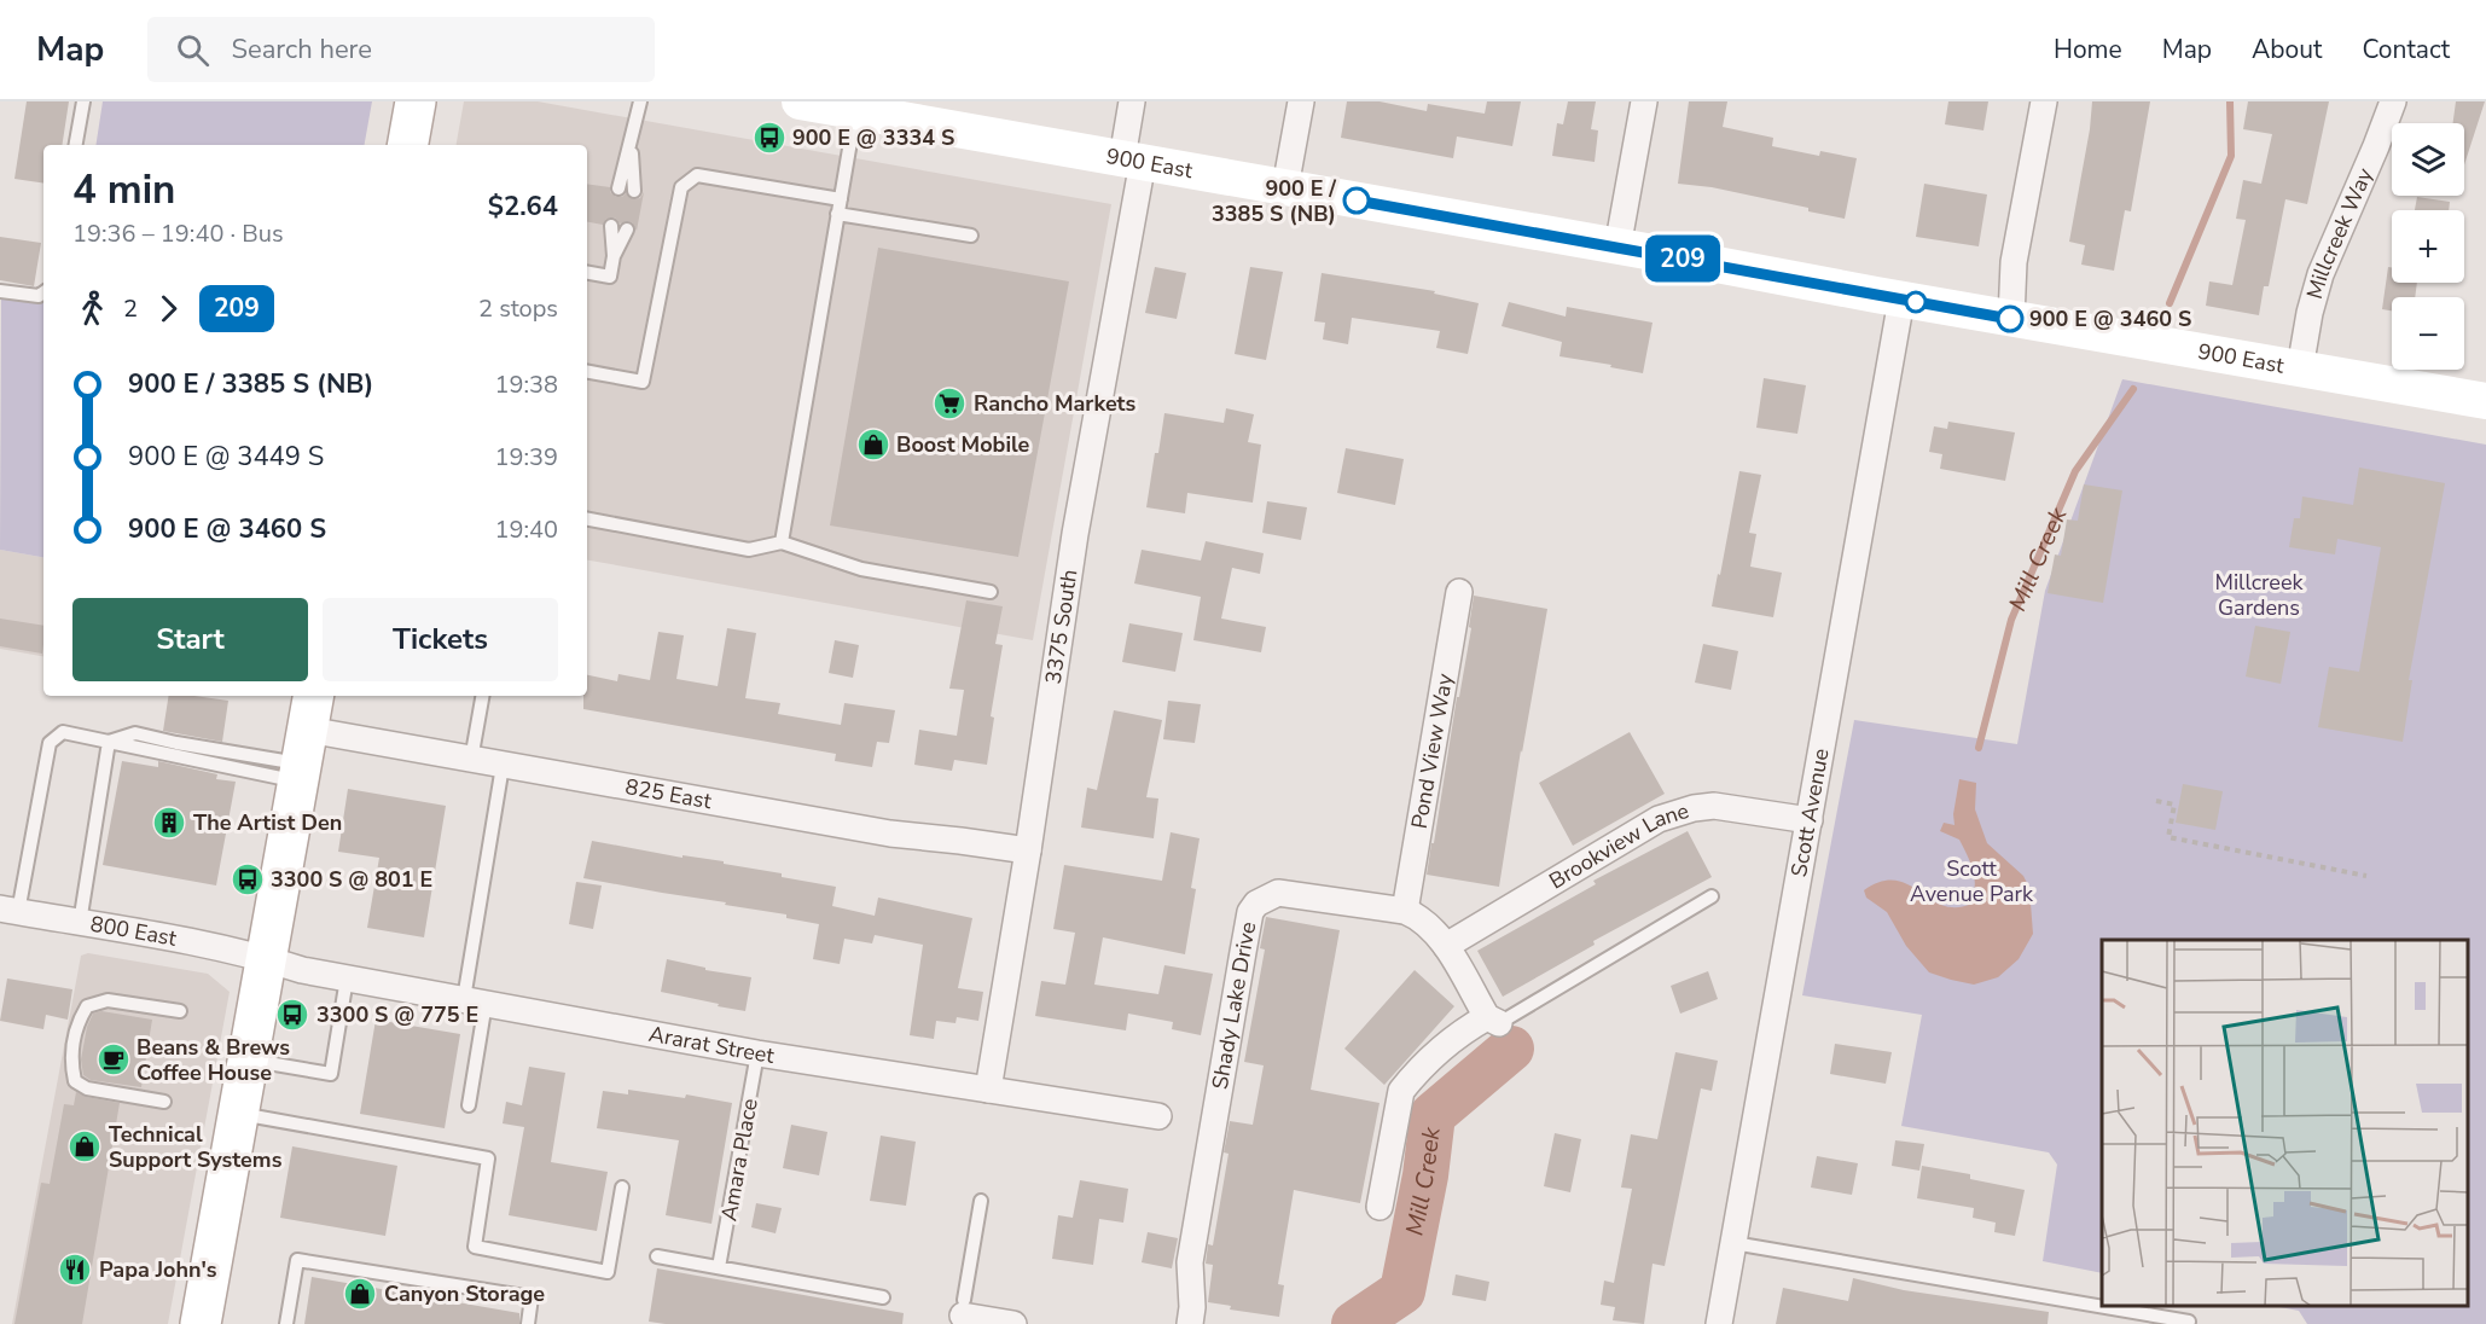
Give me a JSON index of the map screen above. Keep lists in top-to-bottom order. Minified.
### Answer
{"streets":{"main road":["900 East"],"street":["Millcreek Way","3375 South","Pond View Way","825 East","Scott Avenue","Brookview Lane","800 East","Shady Lake Drive","Ararat Street"],"lane":["Amara Place"]},"crossings":[["900 East","Millcreek Way"],["900 East","3375 South"],["900 East","Scott Avenue"],["3375 South","825 East"],["3375 South","Ararat Street"],["Pond View Way","Shady Lake Drive"],["Scott Avenue","Brookview Lane"],["Brookview Lane","Shady Lake Drive"],["800 East","Ararat Street"],["Ararat Street","Amara Place"]],"water":["Mill Creek"],"parks":["Millcreek Gardens","Scott Avenue Park"],"places":{"bus stop":["900 E @ 3334 S","3300 S @ 801 E","3300 S @ 775 E"],"other":["900 E / 3385 S (NB)","900 E @ 3460 S"],"supermarket":["Rancho Markets"],"shop":["Boost Mobile","Technical Support Systems","Canyon Storage"],"building":["The Artist Den"],"cafe":["Beans & Brews Coffee House"],"restaurant":["Papa John's"]},"lines":["bus line 209"],"page":{"header":"Map","search":"Search here","nav":["Home","Map","About","Contact"],"on_map":"209","map_buttons":["+","−"],"heading":["4 min","19:36 – 19:40 · Bus","$2.64"],"legs":["2","209","2 stops"],"list":[{"name":"900 E / 3385 S (NB)","value":"19:38"},{"name":"900 E @ 3449 S","value":"19:39"},{"name":"900 E @ 3460 S","value":"19:40"}],"buttons":["Start","Tickets"]}}
